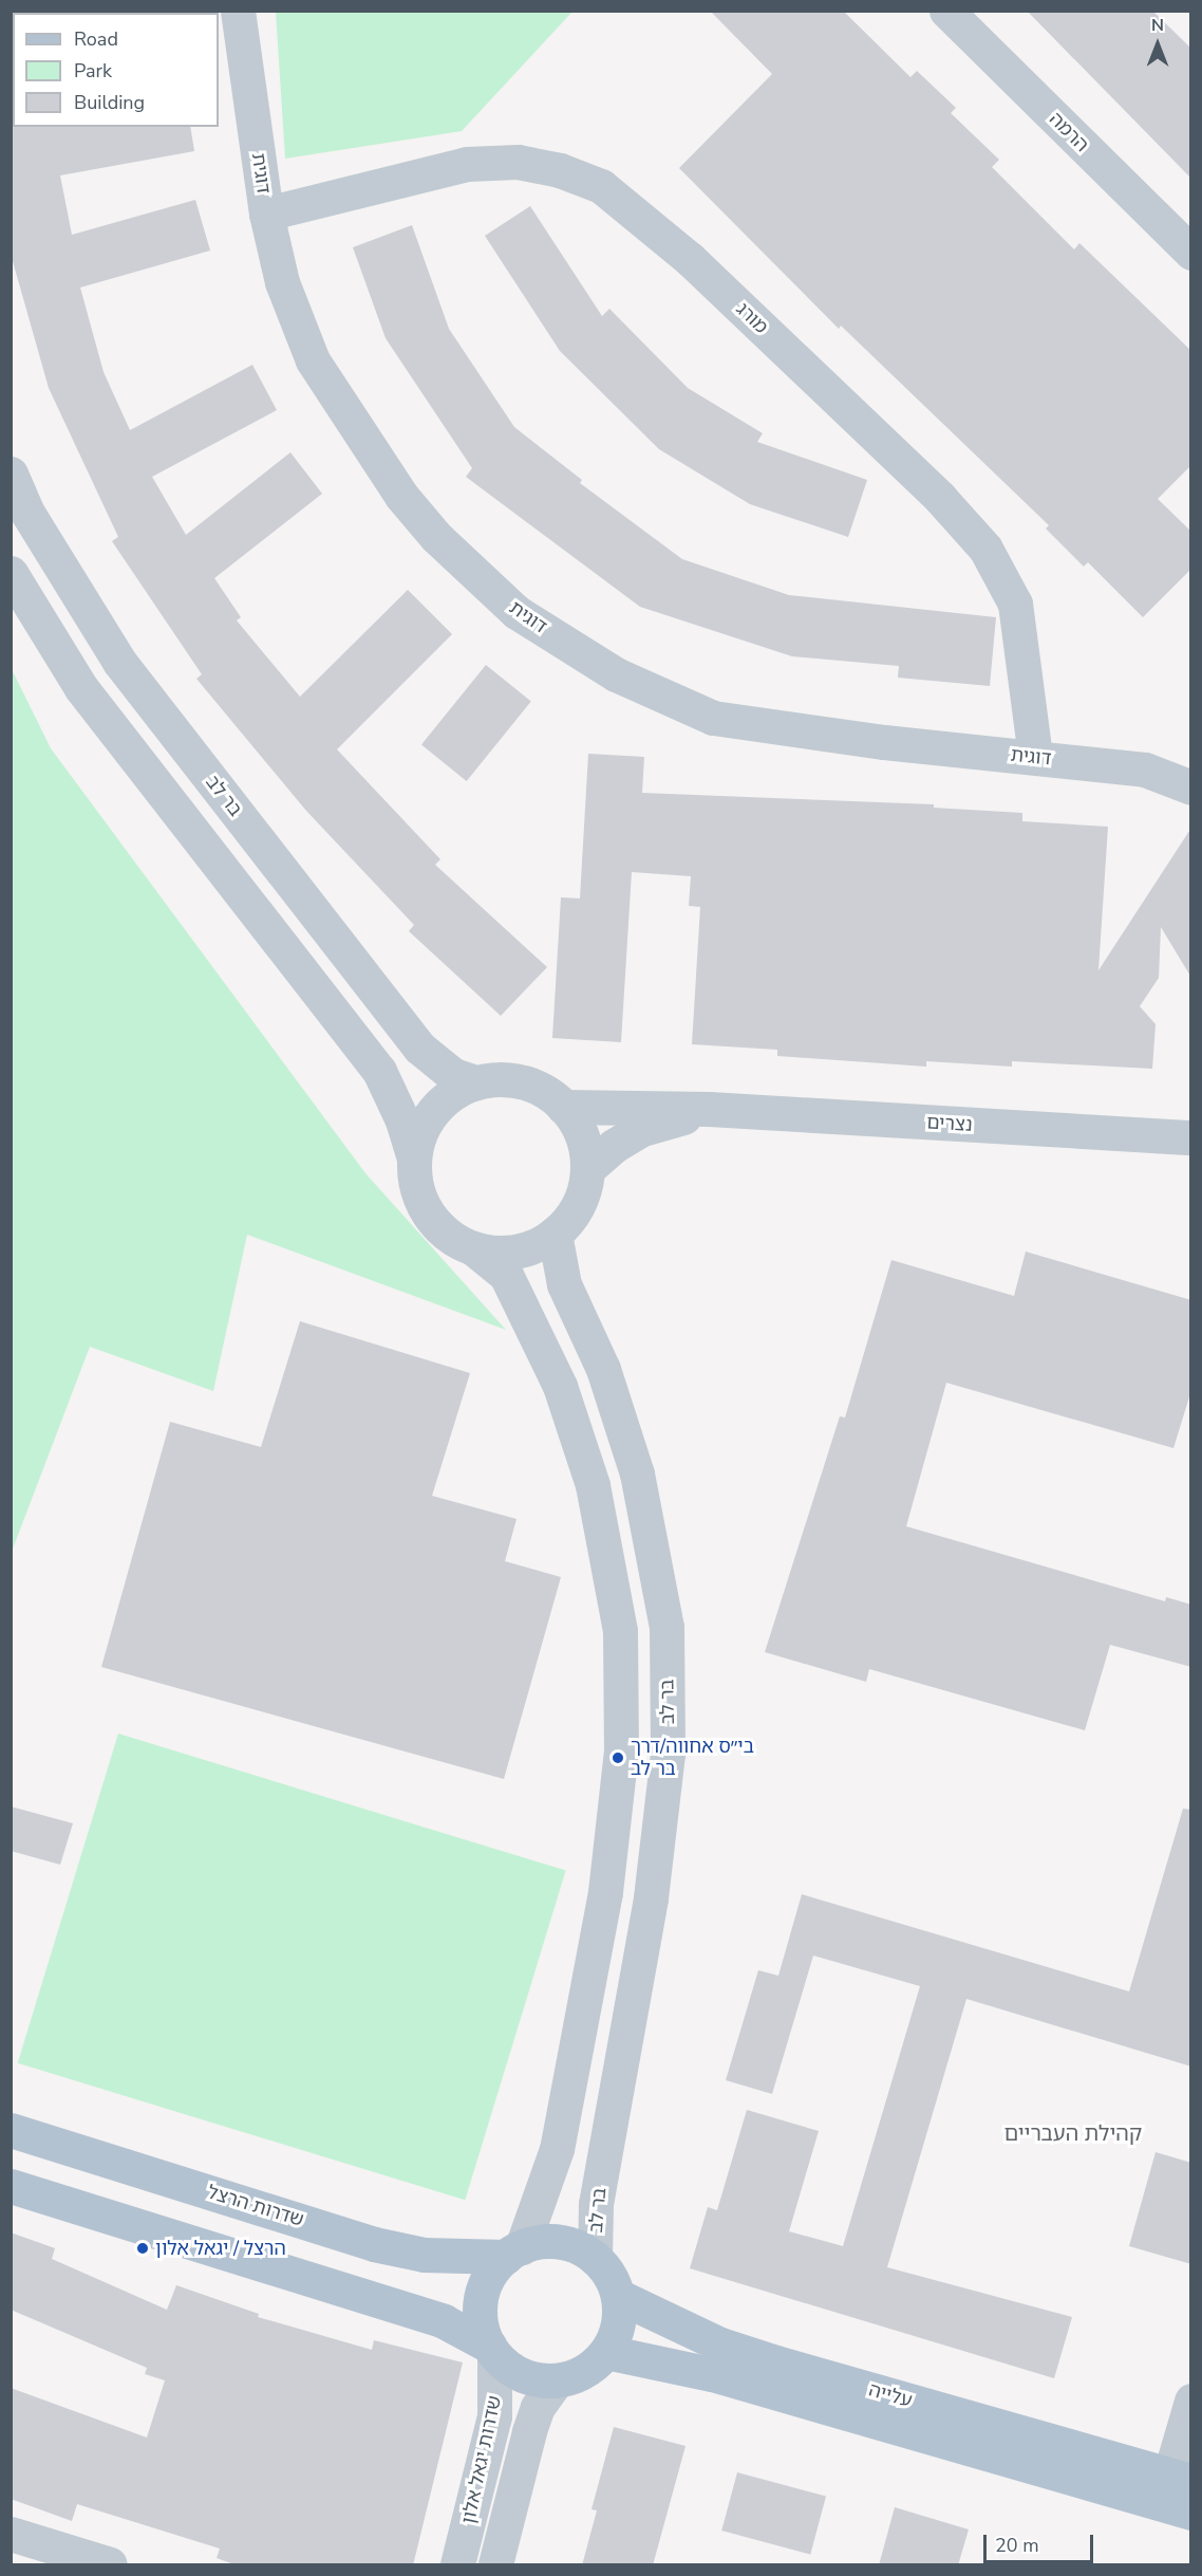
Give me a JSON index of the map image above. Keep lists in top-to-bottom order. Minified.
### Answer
{"streets":{"main road":["שדרות הרצל","עלייה"],"street":["הרמה","דוגית","מורג","בר לב","נצרים","שדרות יגאל אלון"]},"crossings":[["דוגית","מורג"],["בר לב","נצרים"],["בר לב","שדרות הרצל"],["בר לב","עלייה"],["בר לב","שדרות יגאל אלון"],["שדרות הרצל","עלייה"],["שדרות הרצל","שדרות יגאל אלון"],["עלייה","שדרות יגאל אלון"]],"districts":["קהילת העבריים"],"places":["בי״ס אחווה/דרך בר לב","הרצל / יגאל אלון"],"legend":["Road","Park","Building"],"scale_bar":"20 m","north":"top"}
